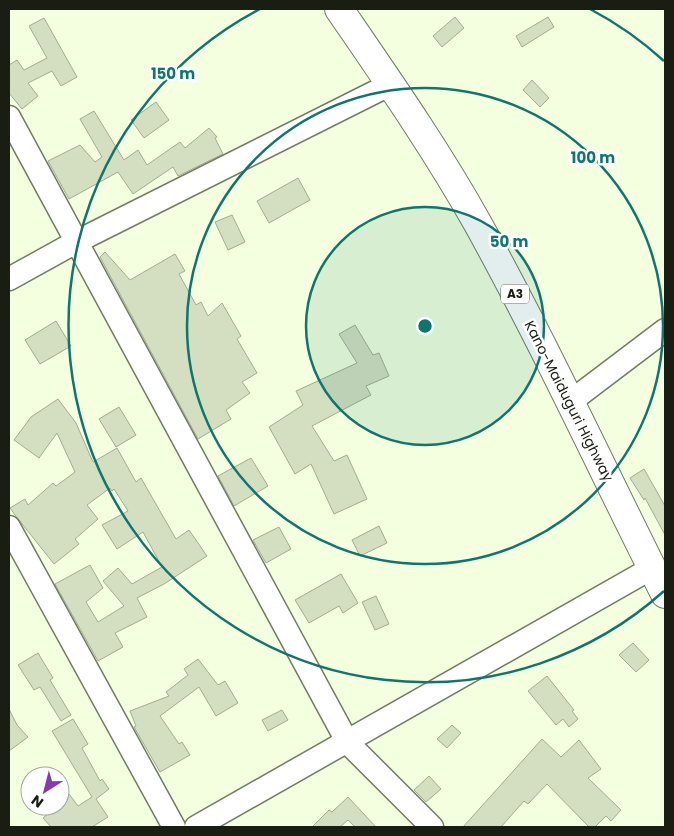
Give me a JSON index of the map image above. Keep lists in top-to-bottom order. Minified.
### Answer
{"streets":{"highway":["A3","Kano-Maiduguri Highway"]},"north":"bottom left","rings":["150 m","100 m","50 m"]}
